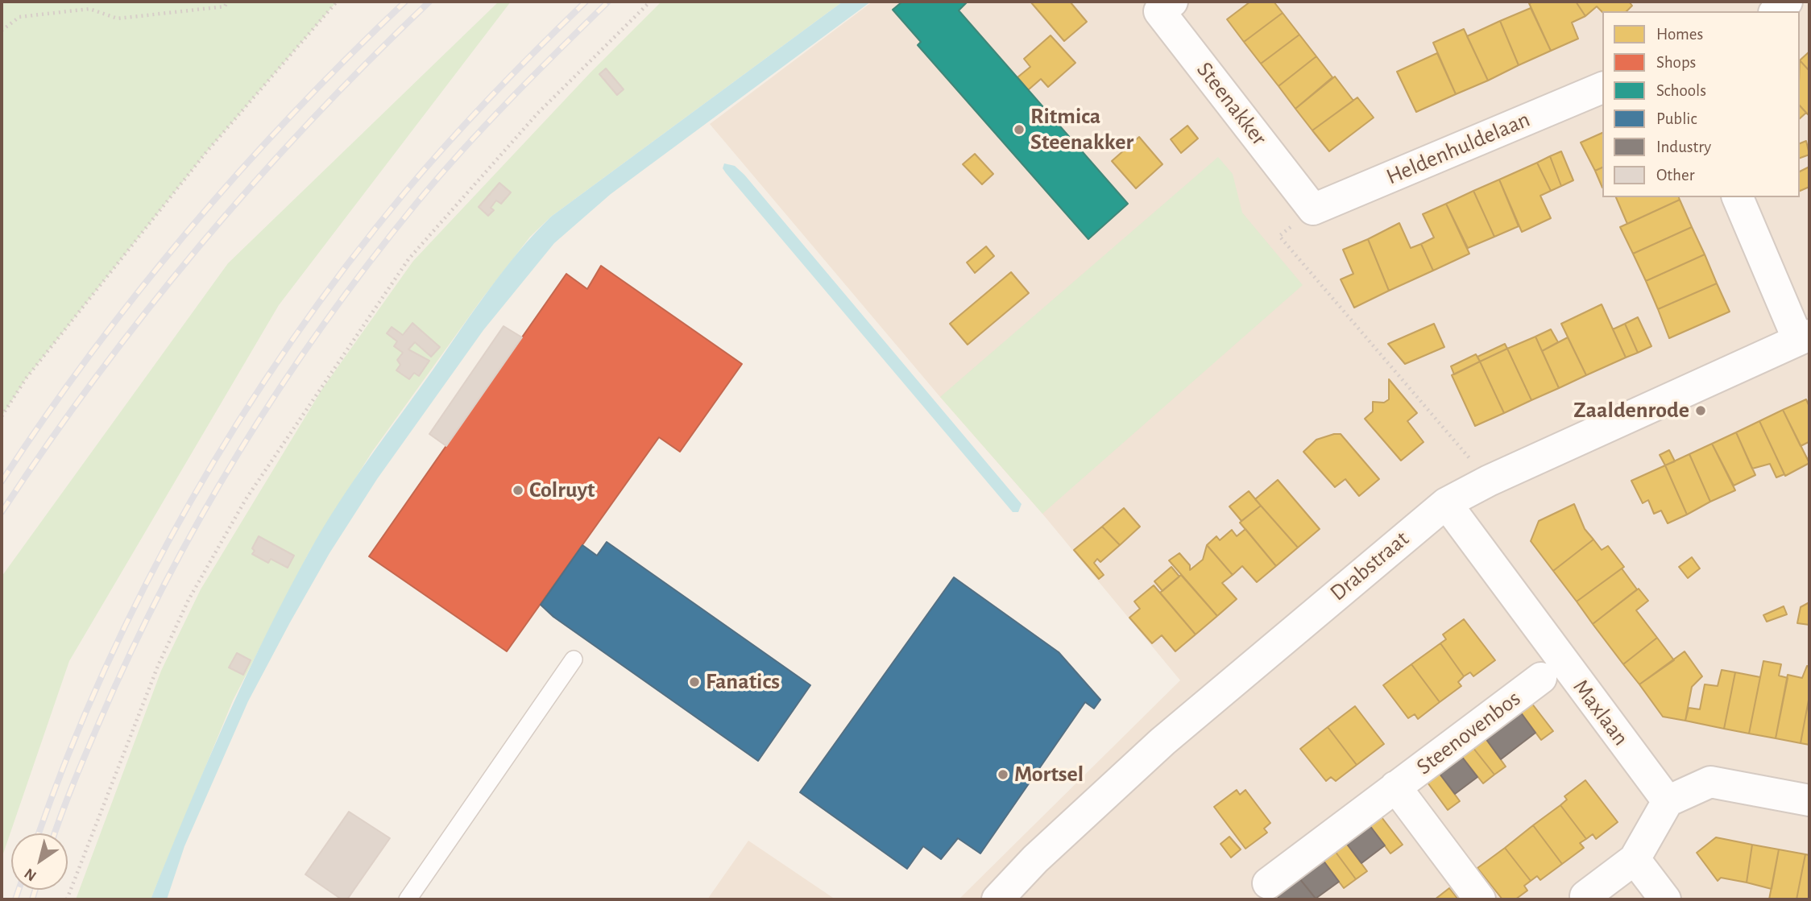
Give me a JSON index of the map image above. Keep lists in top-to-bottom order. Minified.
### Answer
{"streets":{"street":["Steenakker","Heldenhuldelaan","Drabstraat","Maxlaan","Steenovenbos"]},"crossings":[["Steenakker","Heldenhuldelaan"],["Drabstraat","Maxlaan"]],"places":["Ritmica Steenakker","Zaaldenrode","Colruyt","Fanatics","Mortsel"],"legend":["Homes","Shops","Schools","Public","Industry","Other"],"north":"bottom left"}
